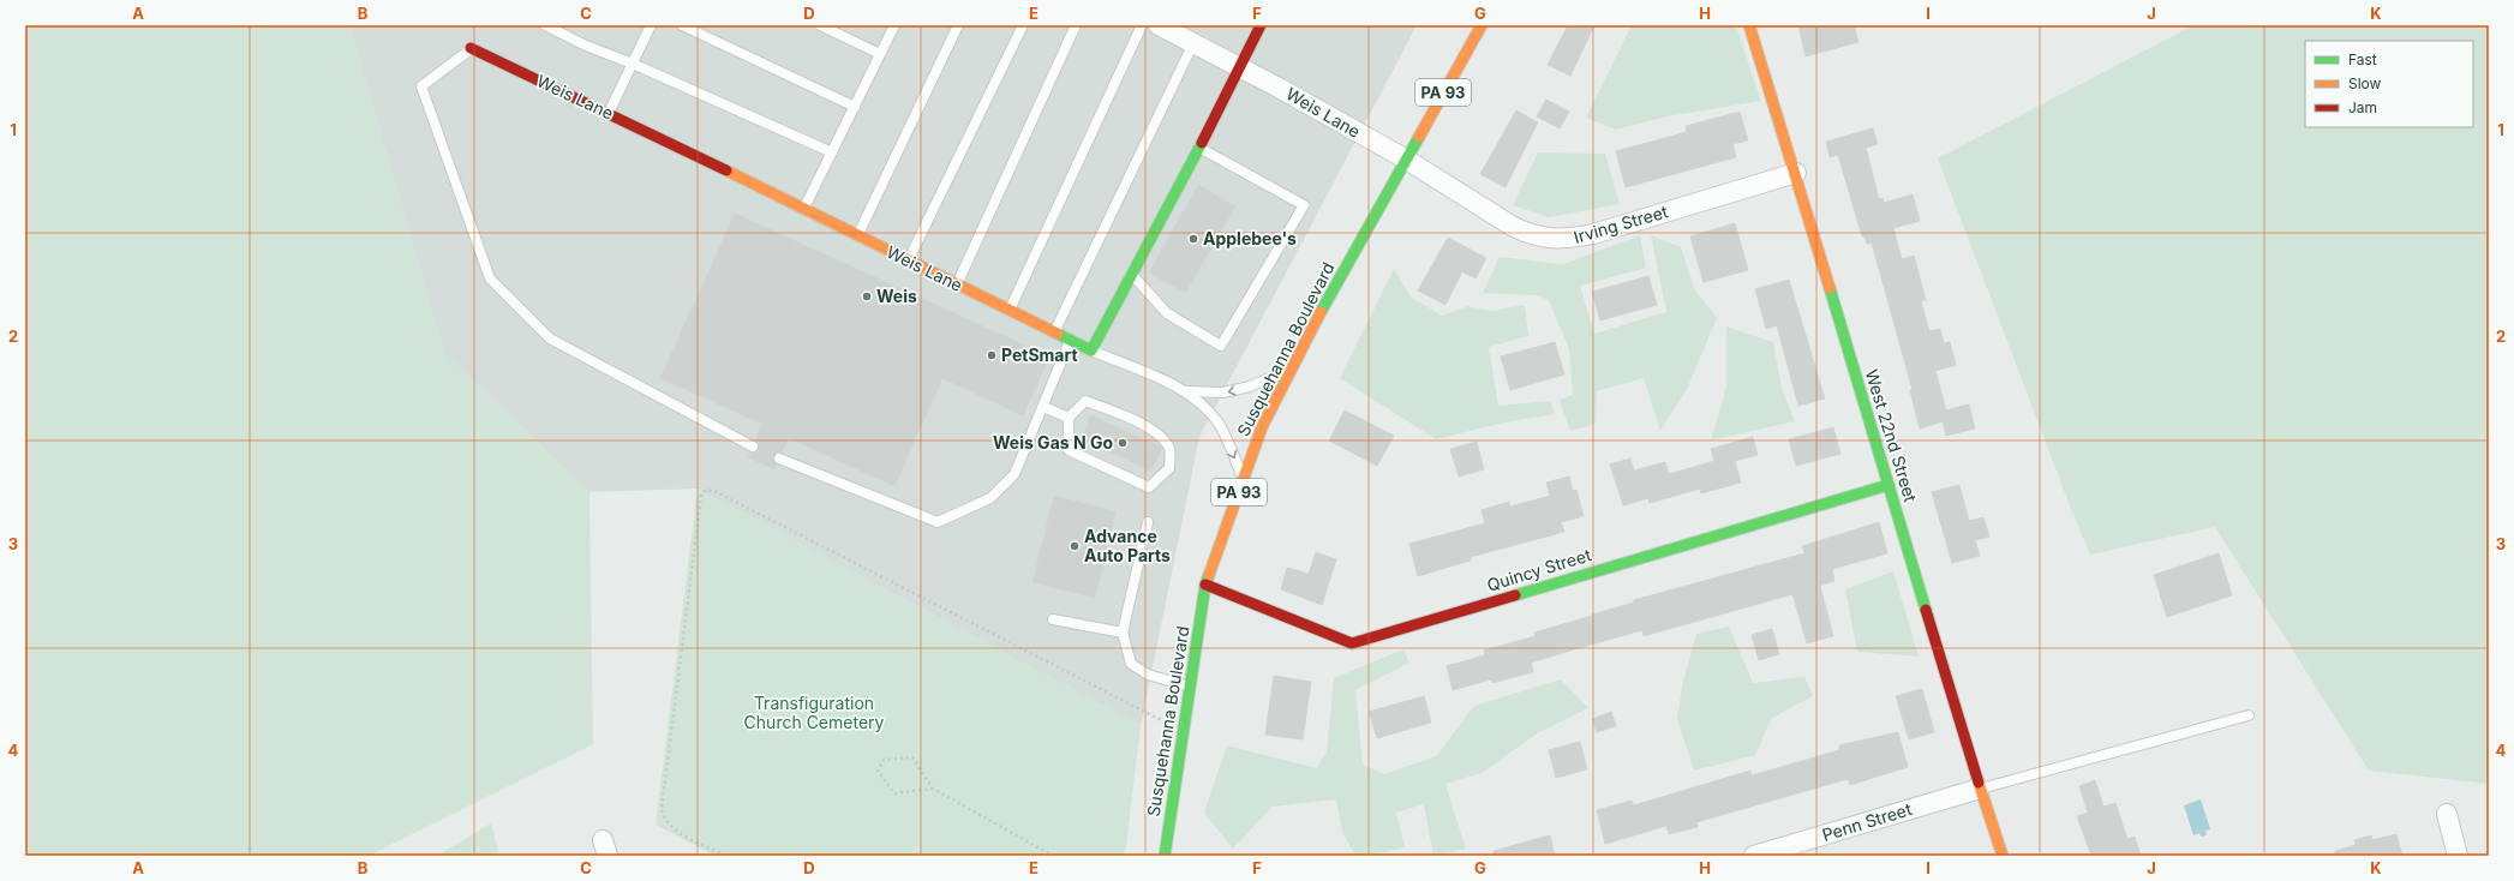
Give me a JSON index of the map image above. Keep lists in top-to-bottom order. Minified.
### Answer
{"streets":{"main road":["PA 93","Weis Lane","Susquehanna Boulevard","West 22nd Street","Quincy Street"],"street":["Irving Street","Penn Street"]},"crossings":[["Weis Lane","Irving Street"],["Weis Lane","Susquehanna Boulevard"],["Irving Street","Susquehanna Boulevard"],["Irving Street","West 22nd Street"],["Susquehanna Boulevard","Quincy Street"],["West 22nd Street","Quincy Street"],["West 22nd Street","Penn Street"]],"parks":["Transfiguration Church Cemetery"],"places":["Applebee's","Weis","PetSmart","Weis Gas N Go","Advance Auto Parts"],"legend":["Fast","Slow","Jam"],"grid":{"columns":["A","B","C","D","E","F","G","H","I","J","K"],"rows":["1","2","3","4"]}}
